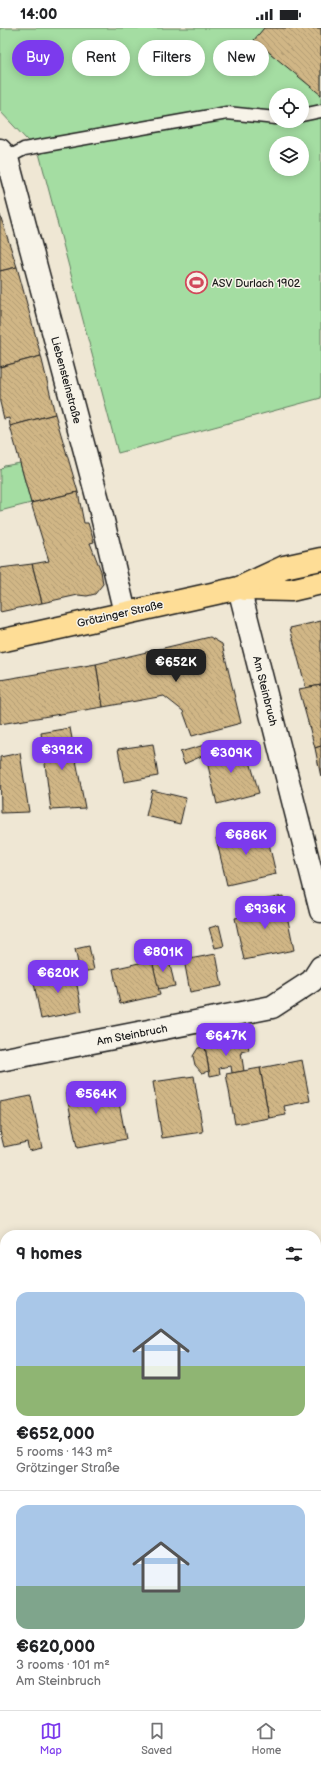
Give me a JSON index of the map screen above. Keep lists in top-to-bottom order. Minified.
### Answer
{"streets":{"main road":["Grötzinger Straße"],"street":["Liebensteinstraße","Am Steinbruch"]},"crossings":[["Liebensteinstraße","Grötzinger Straße"],["Grötzinger Straße","Am Steinbruch"]],"places":{"sports":["ASV Durlach 1902"]},"page":{"status":"14:00","chip":["Buy","Rent","Filters","New"],"price":["€652K","€392K","€309K","€686K","€936K","€801K","€620K","€647K","€564K"],"heading":"9 homes","list":[{"name":"€652,000","note":"5 rooms · 143 m² · Grötzinger Straße"},{"name":"€620,000","note":"3 rooms · 101 m² · Am Steinbruch"}],"tabs":["Map","Saved","Home"]}}
